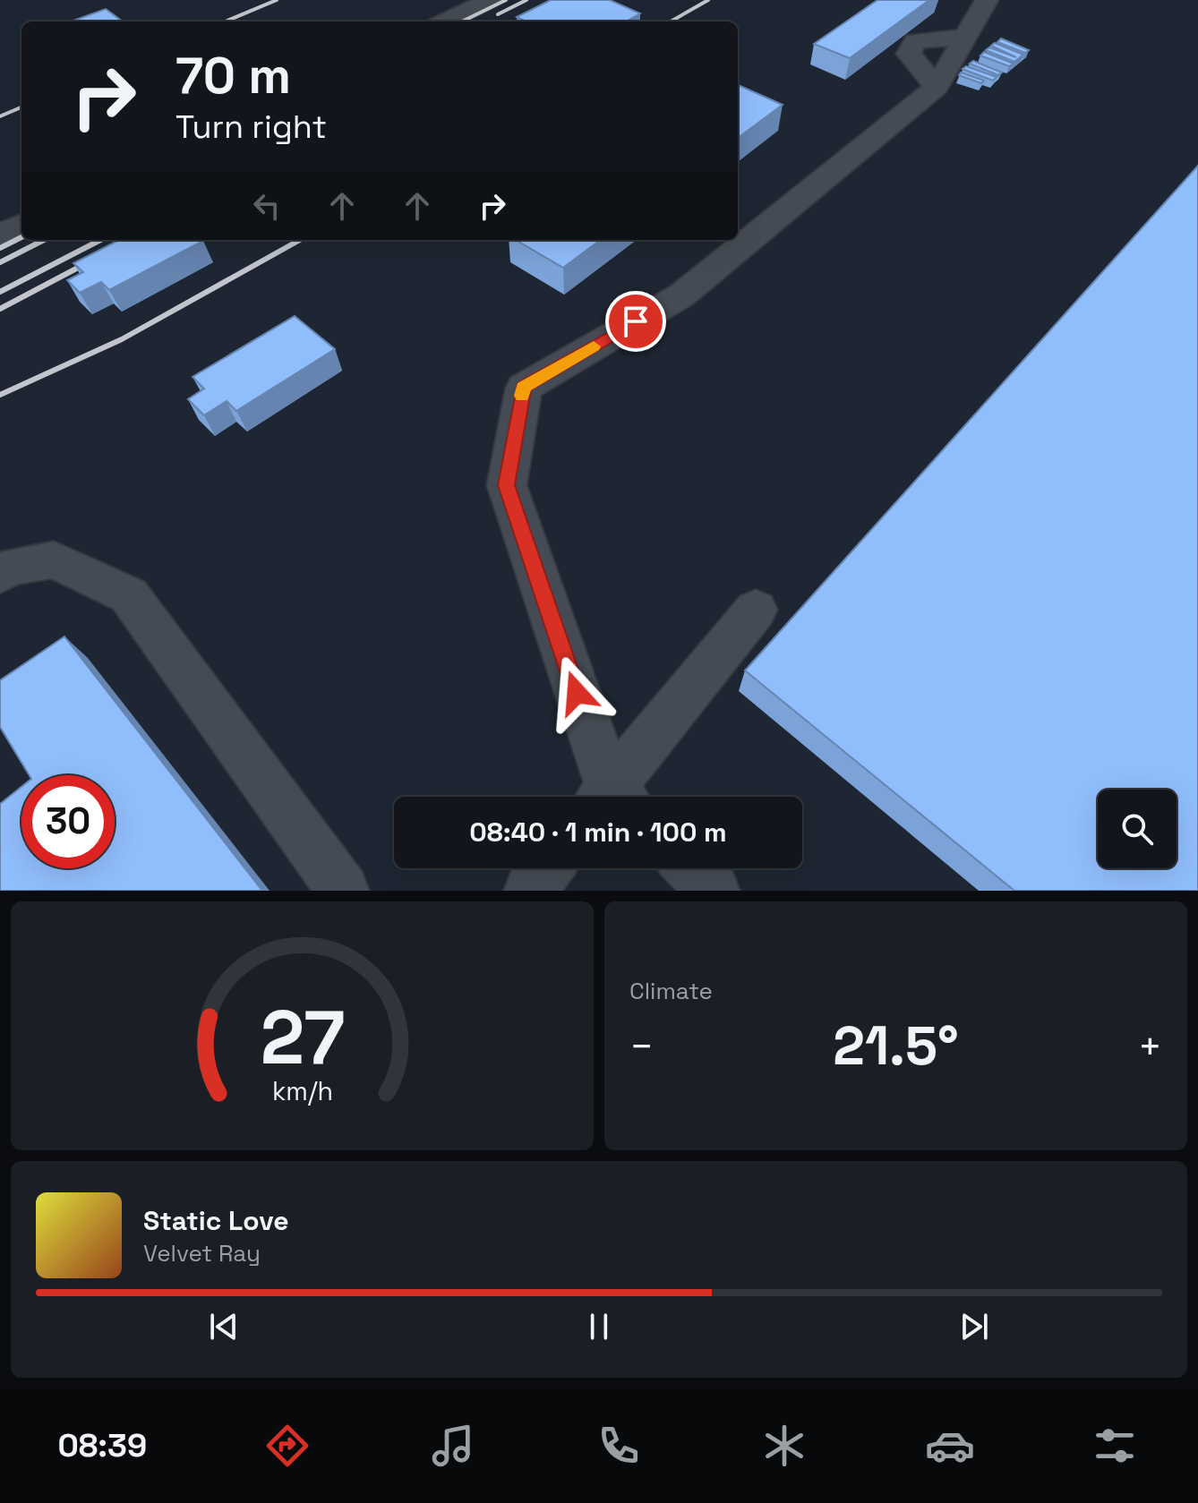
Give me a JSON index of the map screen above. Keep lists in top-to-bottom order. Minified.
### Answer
{"page":{"turn":["70 m","Turn right"],"limit":"30","trip":"08:40 · 1 min · 100 m","tile":"Climate","heat":["−","21.5°","+"],"song":["Static Love","Velvet Ray"],"tabs":"08:39","gauge":["27","km/h"]}}
